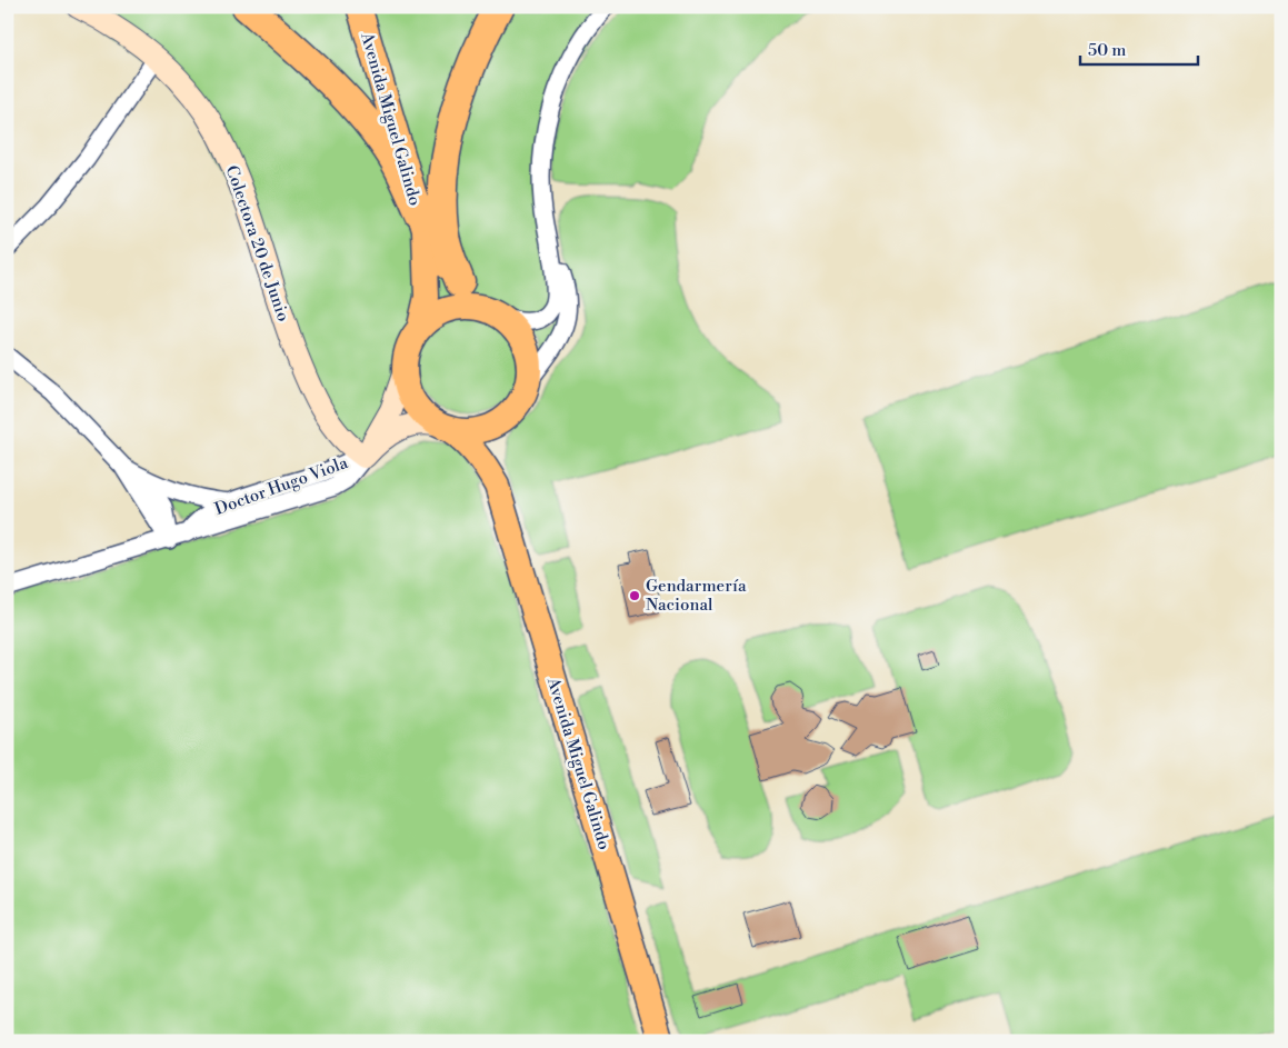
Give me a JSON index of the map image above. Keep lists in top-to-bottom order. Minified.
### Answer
{"streets":{"main road":["Avenida Miguel Galindo","Colectora 20 de Junio","Doctor Hugo Viola"]},"crossings":[["Avenida Miguel Galindo","Doctor Hugo Viola"],["Colectora 20 de Junio","Doctor Hugo Viola"]],"places":["Gendarmería Nacional"],"scale_bar":"50 m"}
